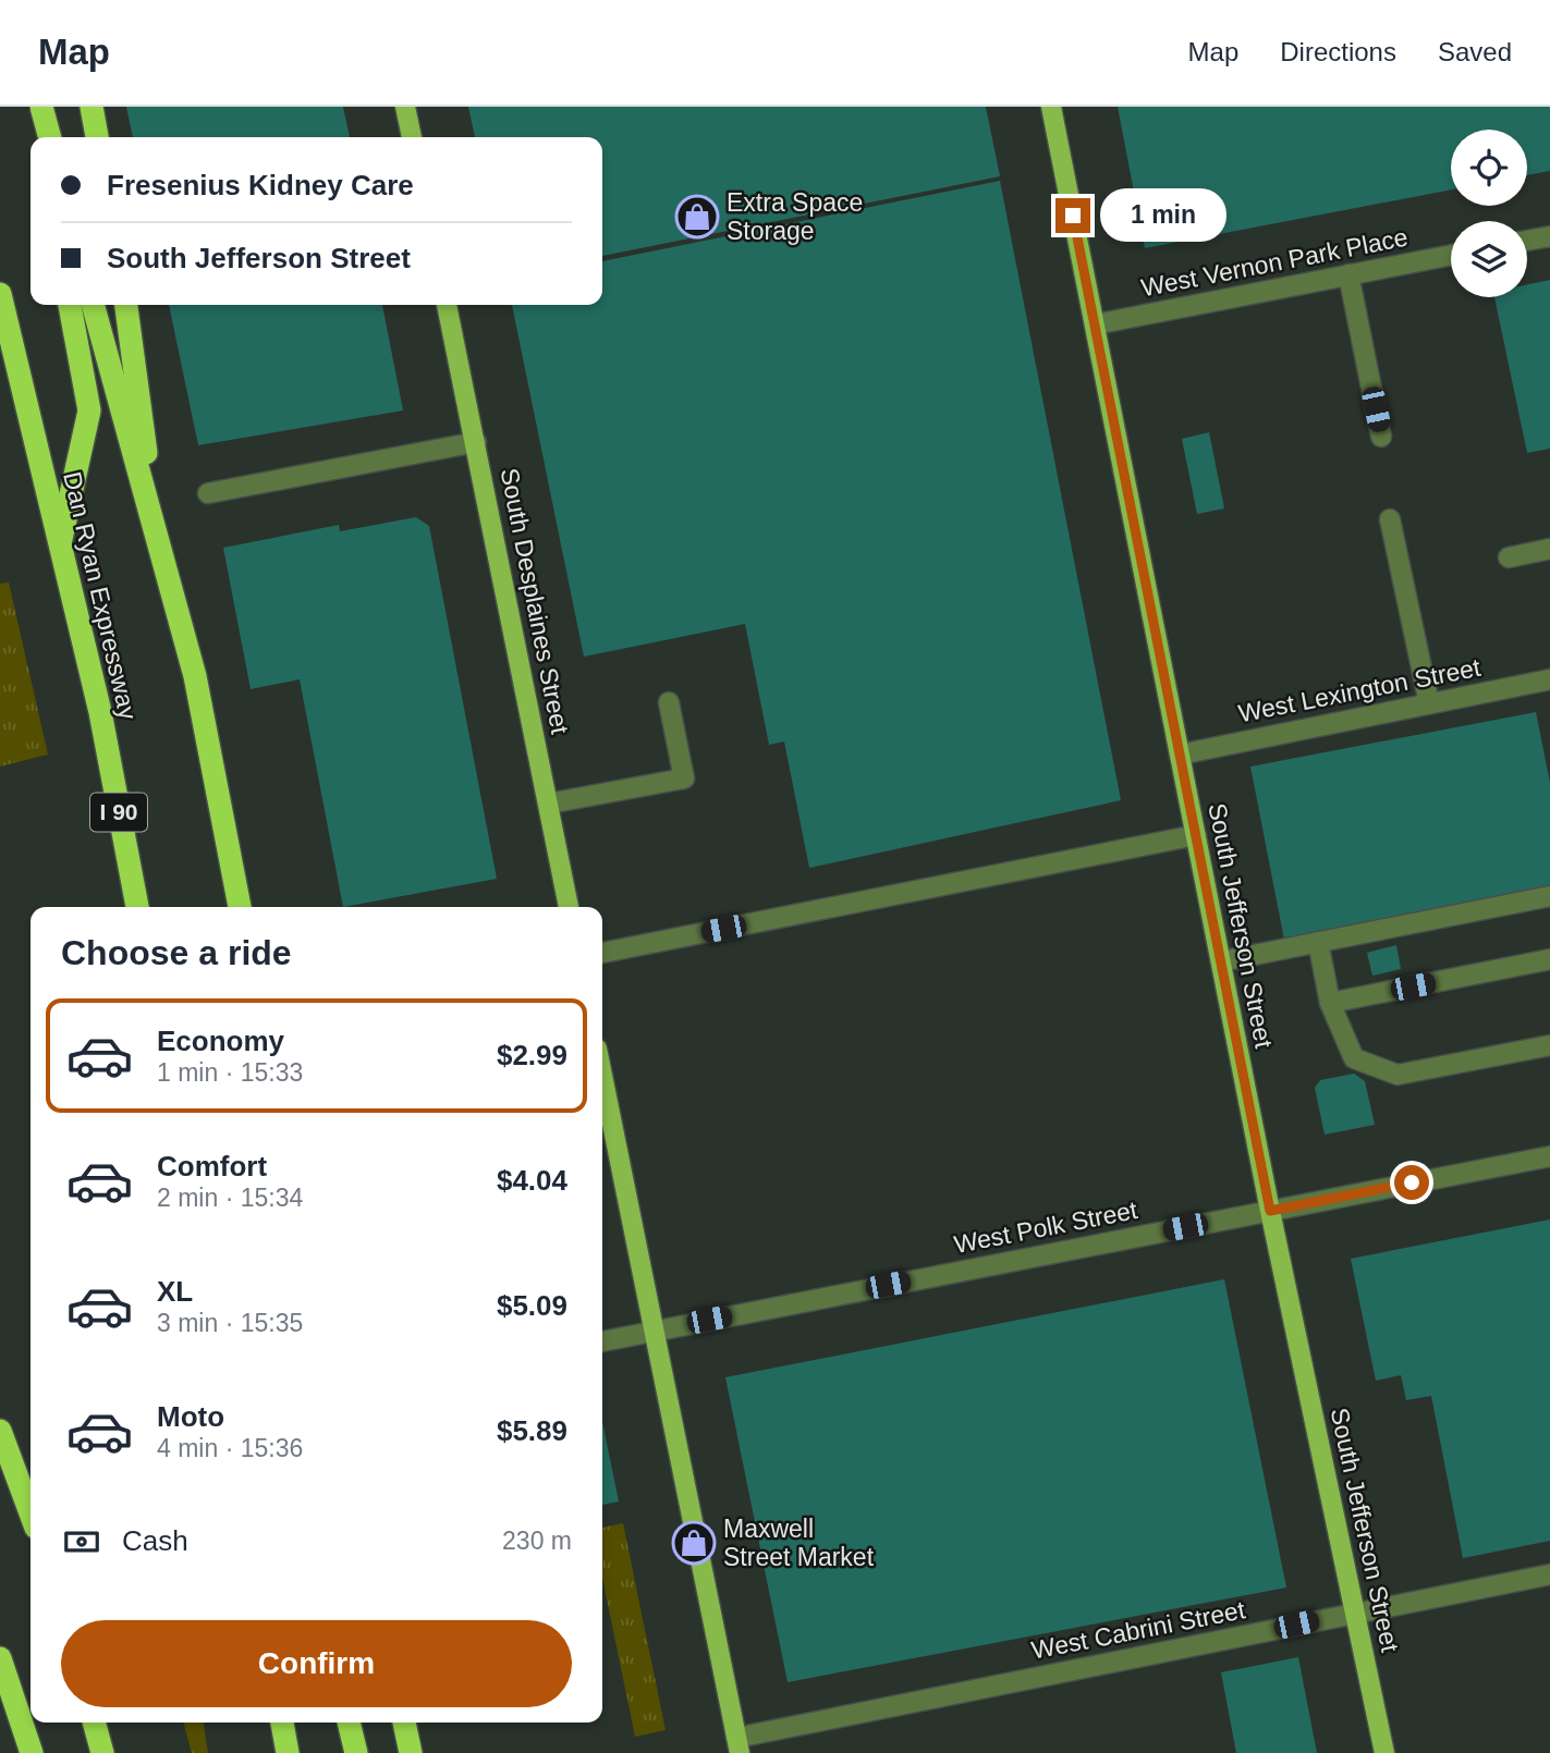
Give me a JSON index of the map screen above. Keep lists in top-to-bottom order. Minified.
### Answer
{"streets":{"highway":["Dan Ryan Expressway","I 90"],"main road":["South Desplaines Street","South Jefferson Street"],"street":["West Vernon Park Place","West Lexington Street","West Polk Street","West Cabrini Street"]},"crossings":[["West Vernon Park Place","South Jefferson Street"],["West Lexington Street","South Jefferson Street"],["South Jefferson Street","West Polk Street"],["South Jefferson Street","West Cabrini Street"]],"places":{"shop":["Extra Space Storage","Maxwell Street Market"]},"page":{"header":"Map","nav":["Map","Directions","Saved"],"banner":["Fresenius Kidney Care","South Jefferson Street"],"bubble":"1 min","heading":"Choose a ride","list":[{"name":"Economy","note":"1 min · 15:33","value":"$2.99"},{"name":"Comfort","note":"2 min · 15:34","value":"$4.04"},{"name":"XL","note":"3 min · 15:35","value":"$5.09"},{"name":"Moto","note":"4 min · 15:36","value":"$5.89"}],"pay":["Cash","230 m"],"buttons":"Confirm"}}
